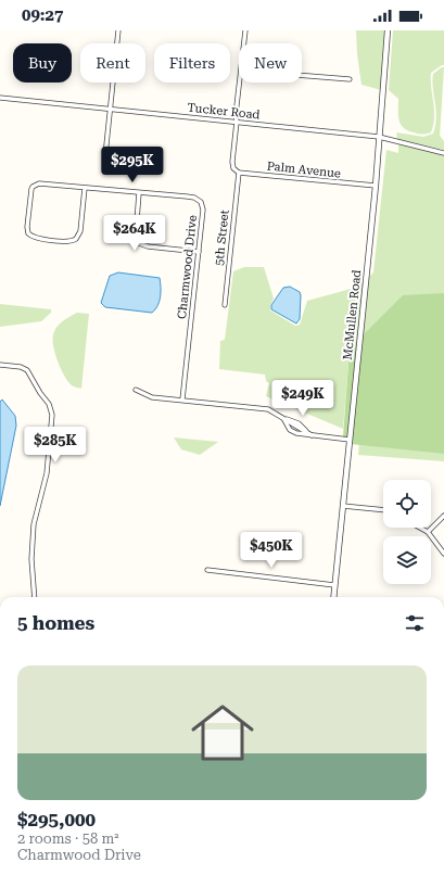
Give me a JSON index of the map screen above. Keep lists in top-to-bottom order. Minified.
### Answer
{"streets":{"street":["Tucker Road","Palm Avenue","5th Street","Charmwood Drive","McMullen Road"]},"crossings":[["Tucker Road","McMullen Road"],["Palm Avenue","5th Street"],["Palm Avenue","McMullen Road"]],"page":{"status":"09:27","chip":["Buy","Rent","Filters","New"],"price":["$295K","$264K","$249K","$285K","$450K"],"heading":"5 homes","list":[{"name":"$295,000","note":"2 rooms · 58 m² · Charmwood Drive"}]}}
